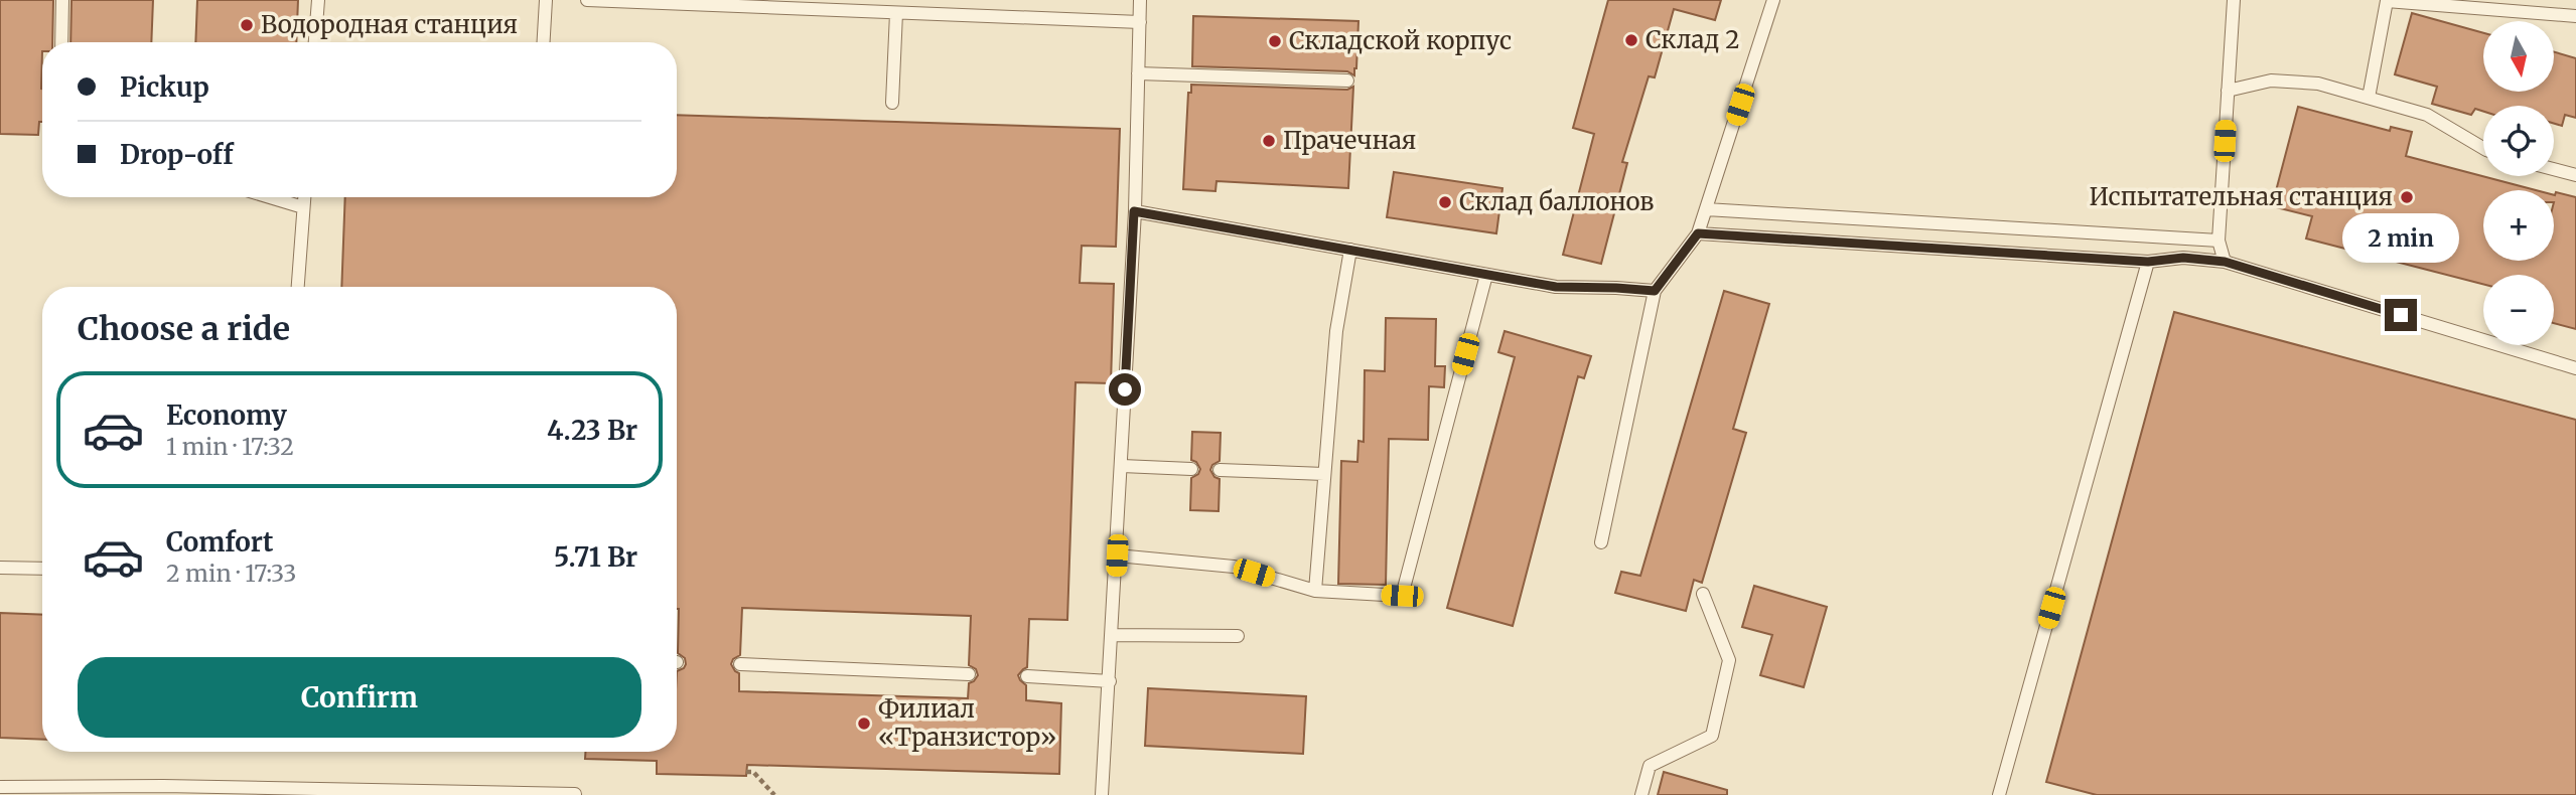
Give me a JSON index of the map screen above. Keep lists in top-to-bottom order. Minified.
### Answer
{"places":["Водородная станция","Склад 2","Складской корпус","Прачечная","Испытательная станция","Склад баллонов","Филиал «Транзистор»"],"north":"bottom","page":{"map_buttons":["+","−"],"banner":["Pickup","Drop-off"],"bubble":"2 min","heading":"Choose a ride","list":[{"name":"Economy","note":"1 min · 17:32","value":"4.23 Br"},{"name":"Comfort","note":"2 min · 17:33","value":"5.71 Br"}],"buttons":"Confirm"}}
